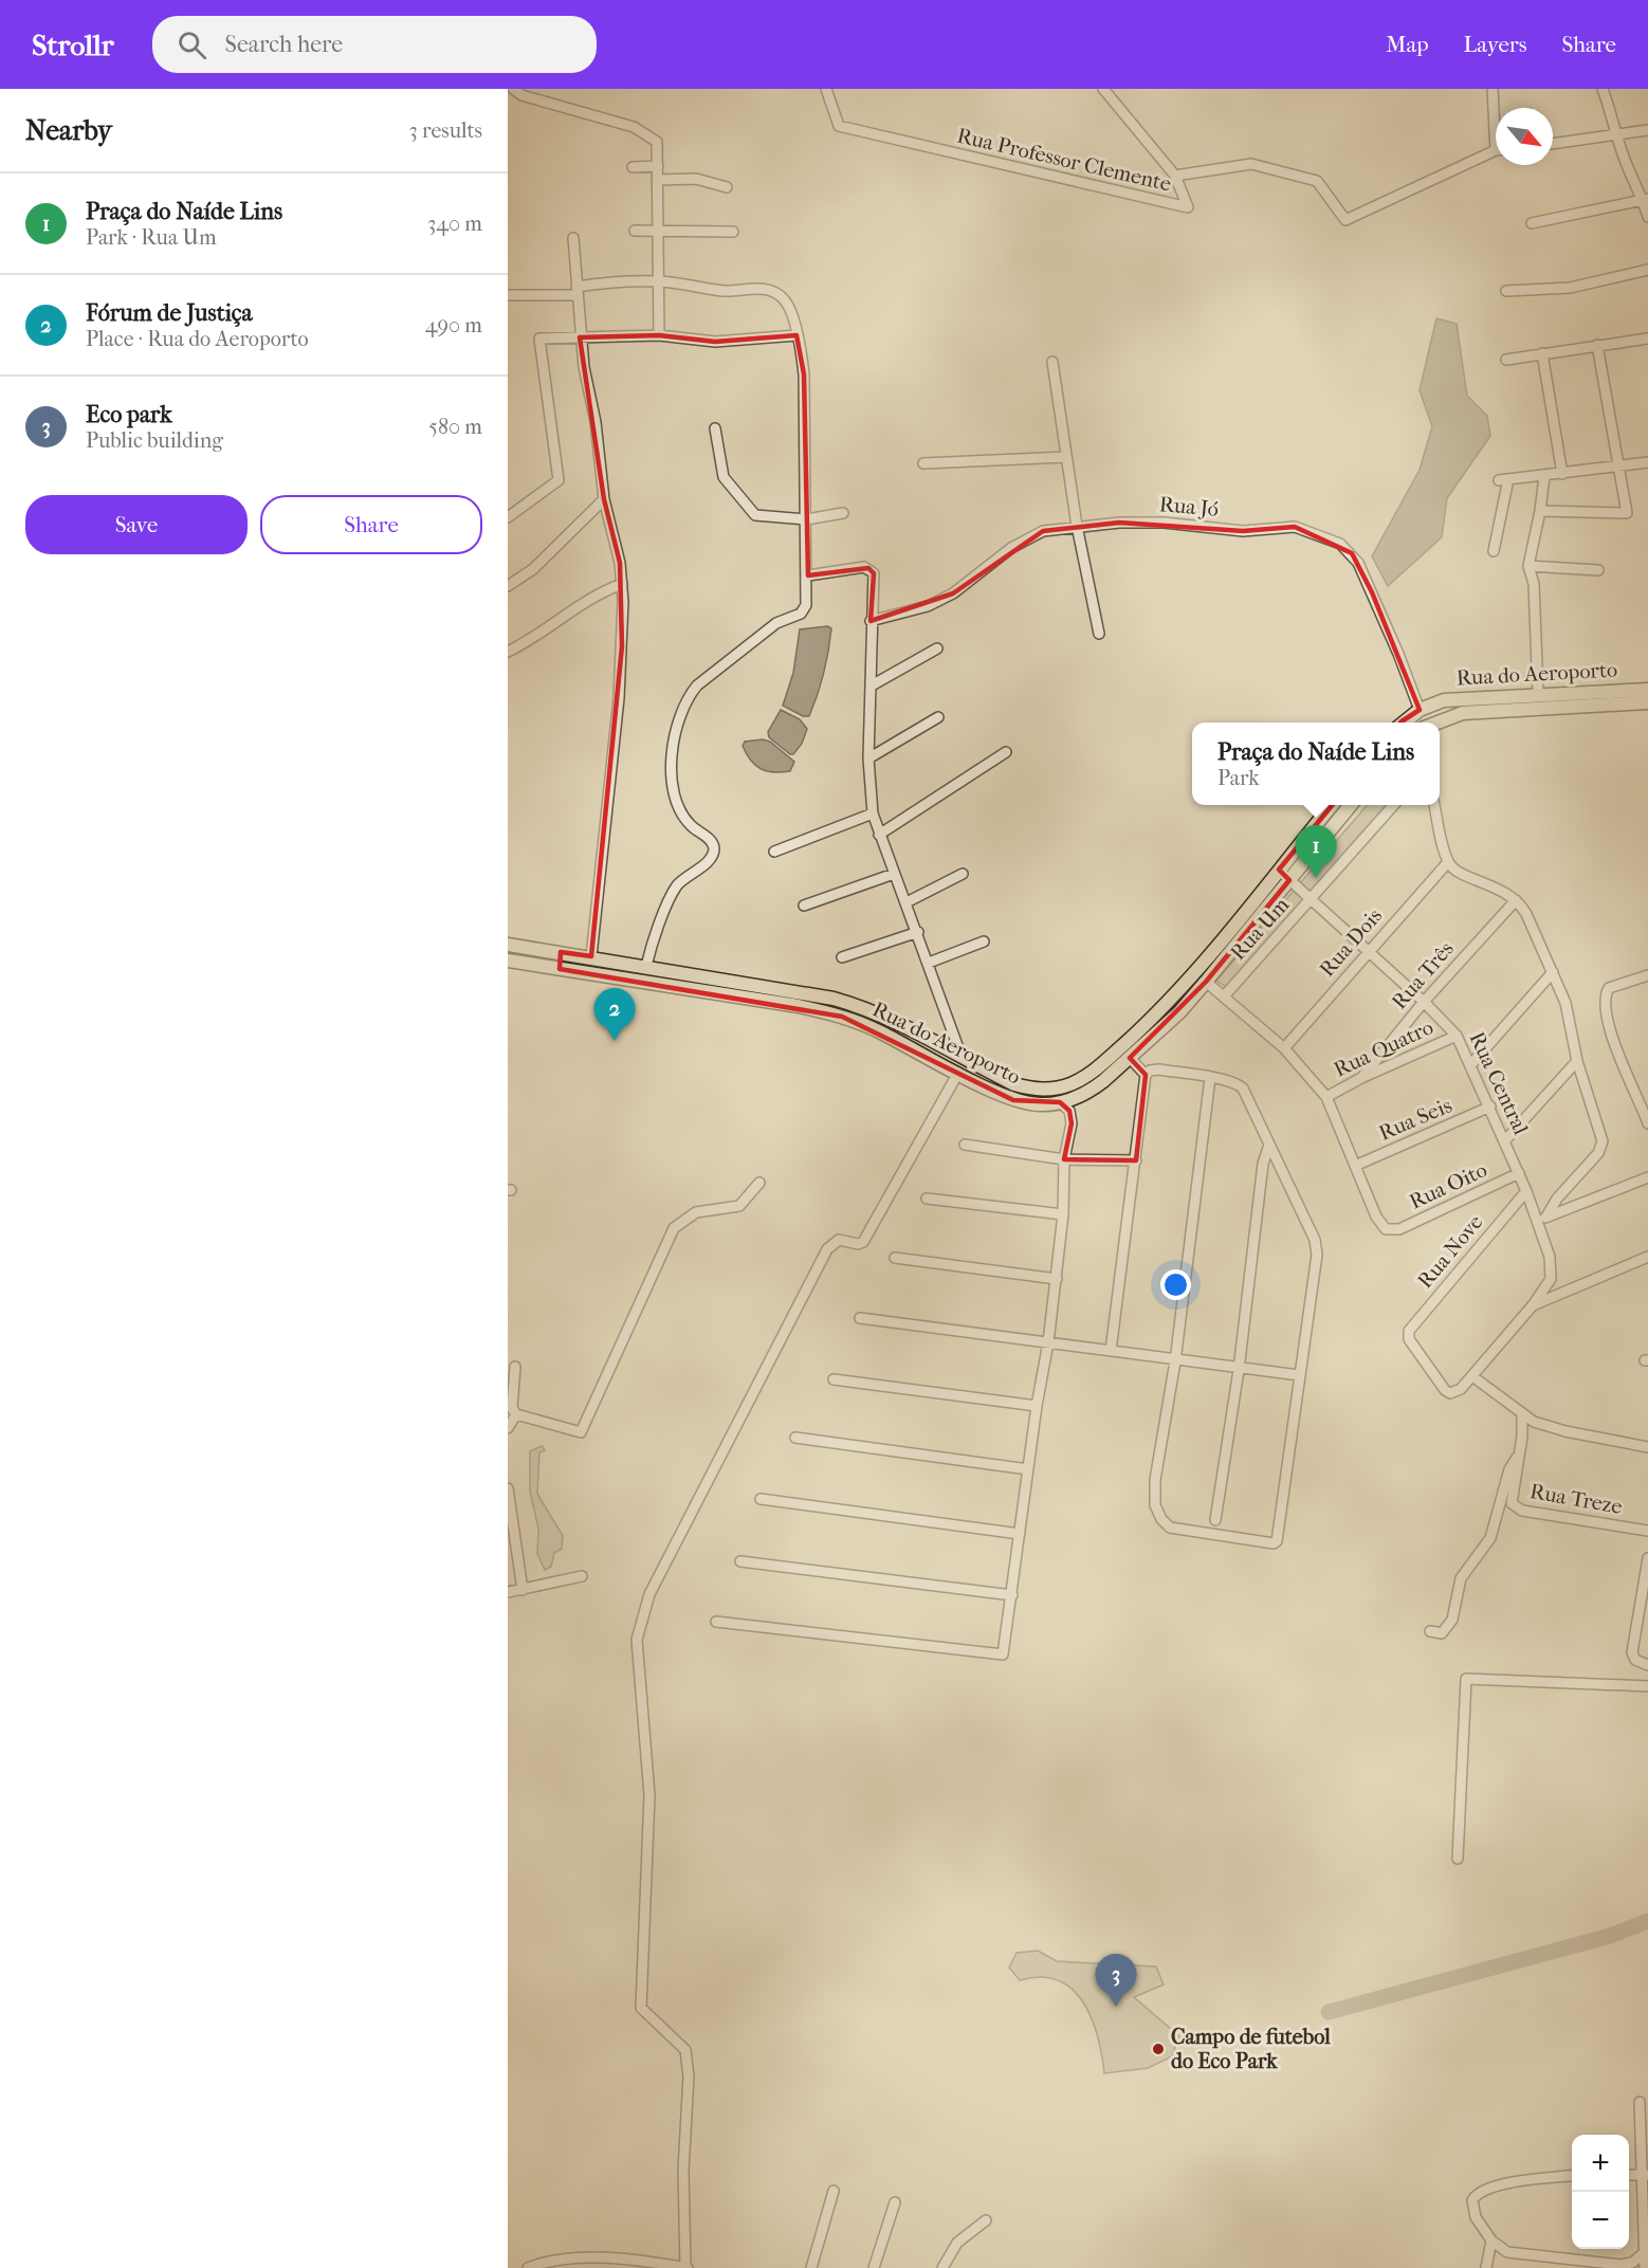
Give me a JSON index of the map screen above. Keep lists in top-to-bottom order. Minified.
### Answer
{"streets":{"main road":["Rua do Aeroporto"],"street":["Rua Professor Clemente","Rua Jó","Rua Um","Rua Dois","Rua Três","Rua Quatro","Rua Central","Rua Seis","Rua Oito","Rua Nove","Rua Treze"]},"crossings":[["Rua Jó","Rua do Aeroporto"],["Rua do Aeroporto","Rua Central"],["Rua Um","Rua Central"],["Rua Dois","Rua Central"],["Rua Três","Rua Quatro"],["Rua Três","Rua Central"],["Rua Quatro","Rua Central"],["Rua Central","Rua Seis"],["Rua Central","Rua Oito"],["Rua Central","Rua Nove"],["Rua Seis","Rua Oito"]],"places":["Campo de futebol do Eco Park"],"north":"bottom right","page":{"header":"Strollr","search":"Search here","nav":["Map","Layers","Share"],"heading":["Nearby","3 results"],"list":[{"mark":"1","name":"Praça do Naíde Lins","note":"Park · Rua Um","value":"340 m"},{"mark":"2","name":"Fórum de Justiça","note":"Place · Rua do Aeroporto","value":"490 m"},{"mark":"3","name":"Eco park","note":"Public building","value":"580 m"}],"buttons":["Save","Share"],"popup":["Praça do Naíde Lins","Park"],"pins":["1","2","3"],"map_buttons":["+","−"]}}
